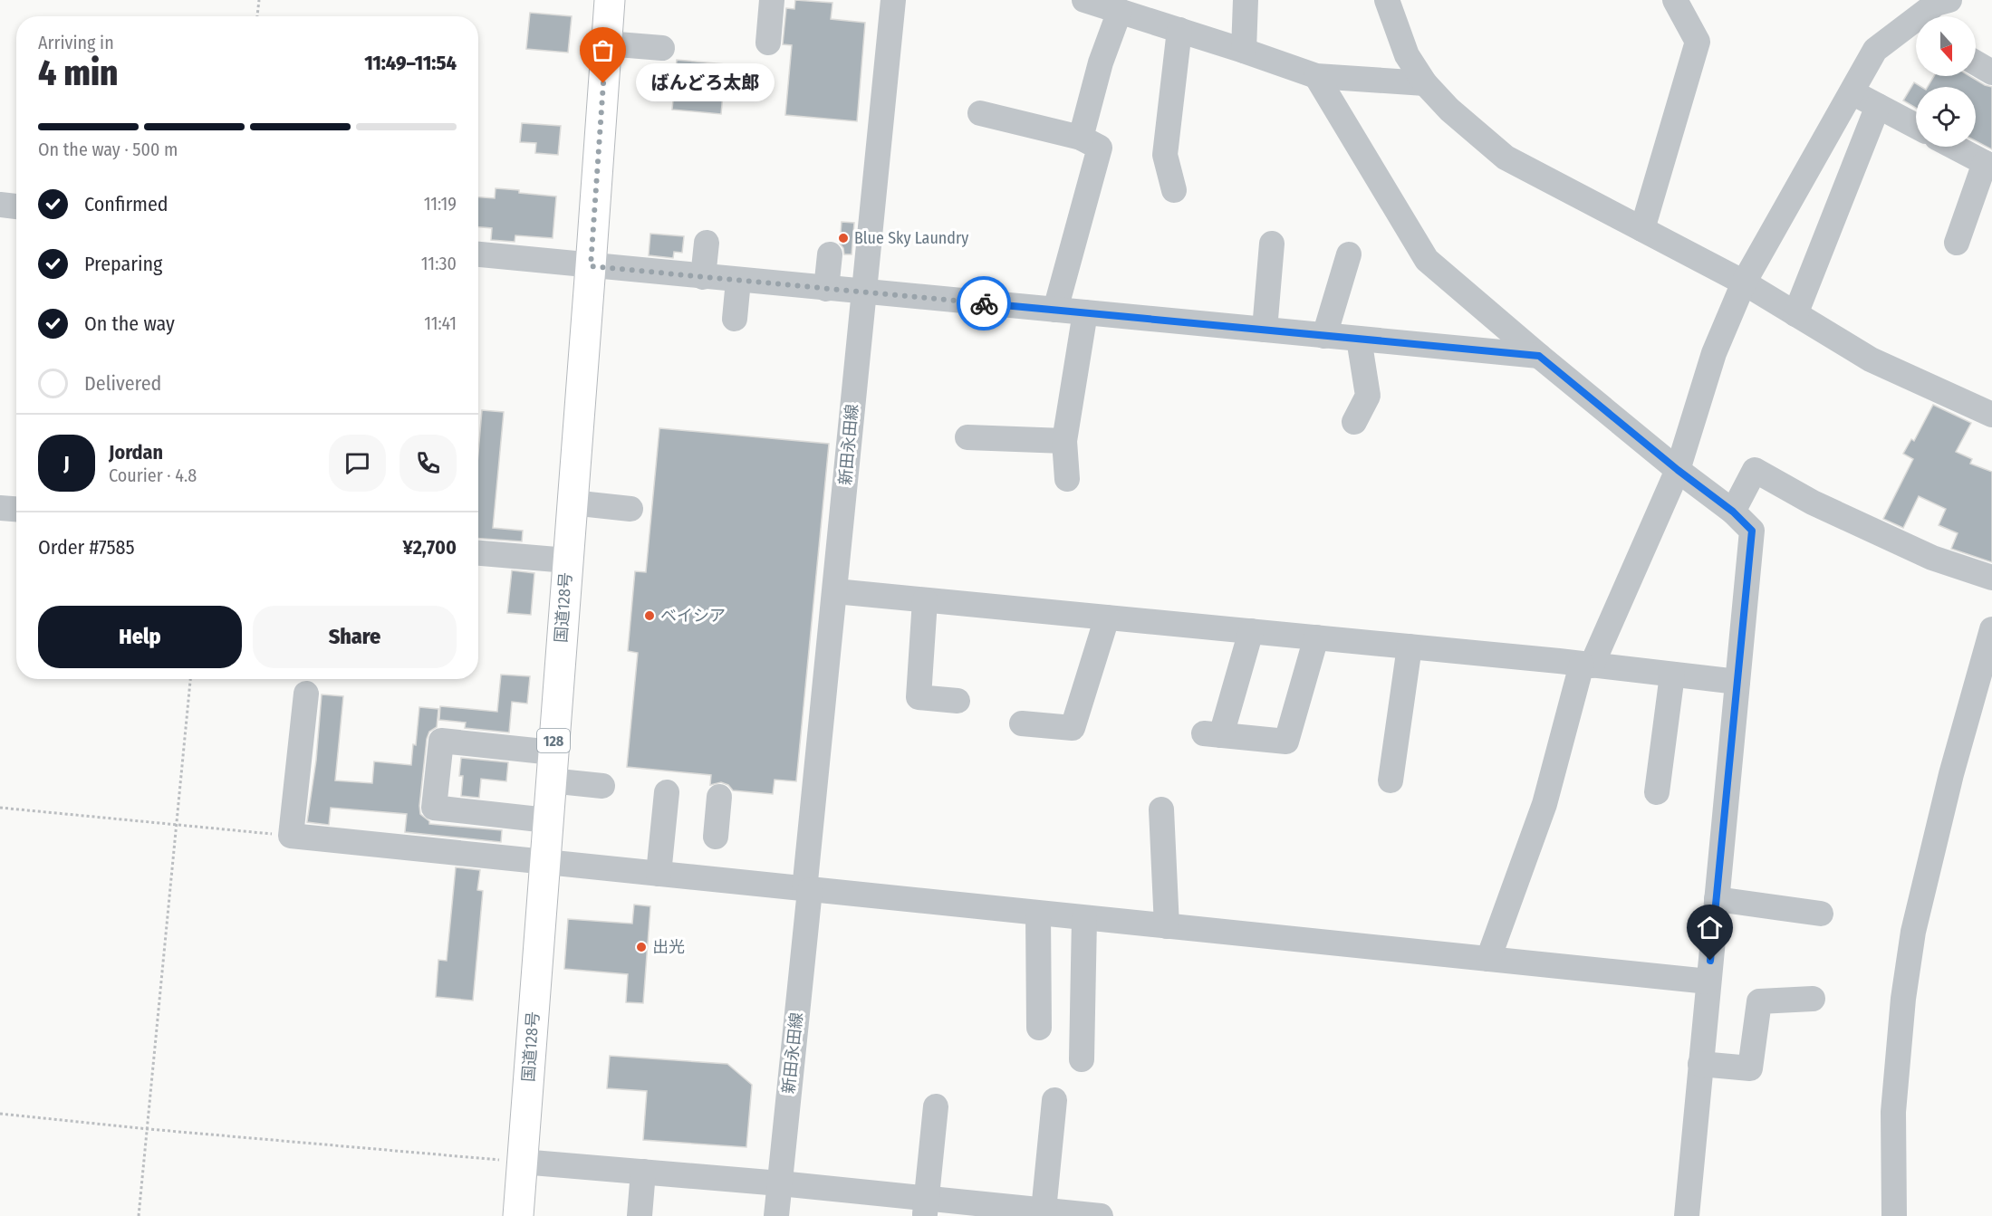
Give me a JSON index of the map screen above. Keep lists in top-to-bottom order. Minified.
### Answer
{"streets":{"highway":["国道128号","128"],"street":["新田永田線"]},"places":["ばんどろ太郎","Blue Sky Laundry","ベイシア","出光"],"north":"bottom","page":{"heading":["4 min","Arriving in","11:49–11:54"],"panel":["Jordan","Courier · 4.8","Order #7585","¥2,700"],"bubble":"ばんどろ太郎","bar":"On the way · 500 m","list":[["Confirmed","11:19"],["Preparing","11:30"],["On the way","11:41"],"Delivered"],"round":"J","buttons":["Help","Share"]}}
